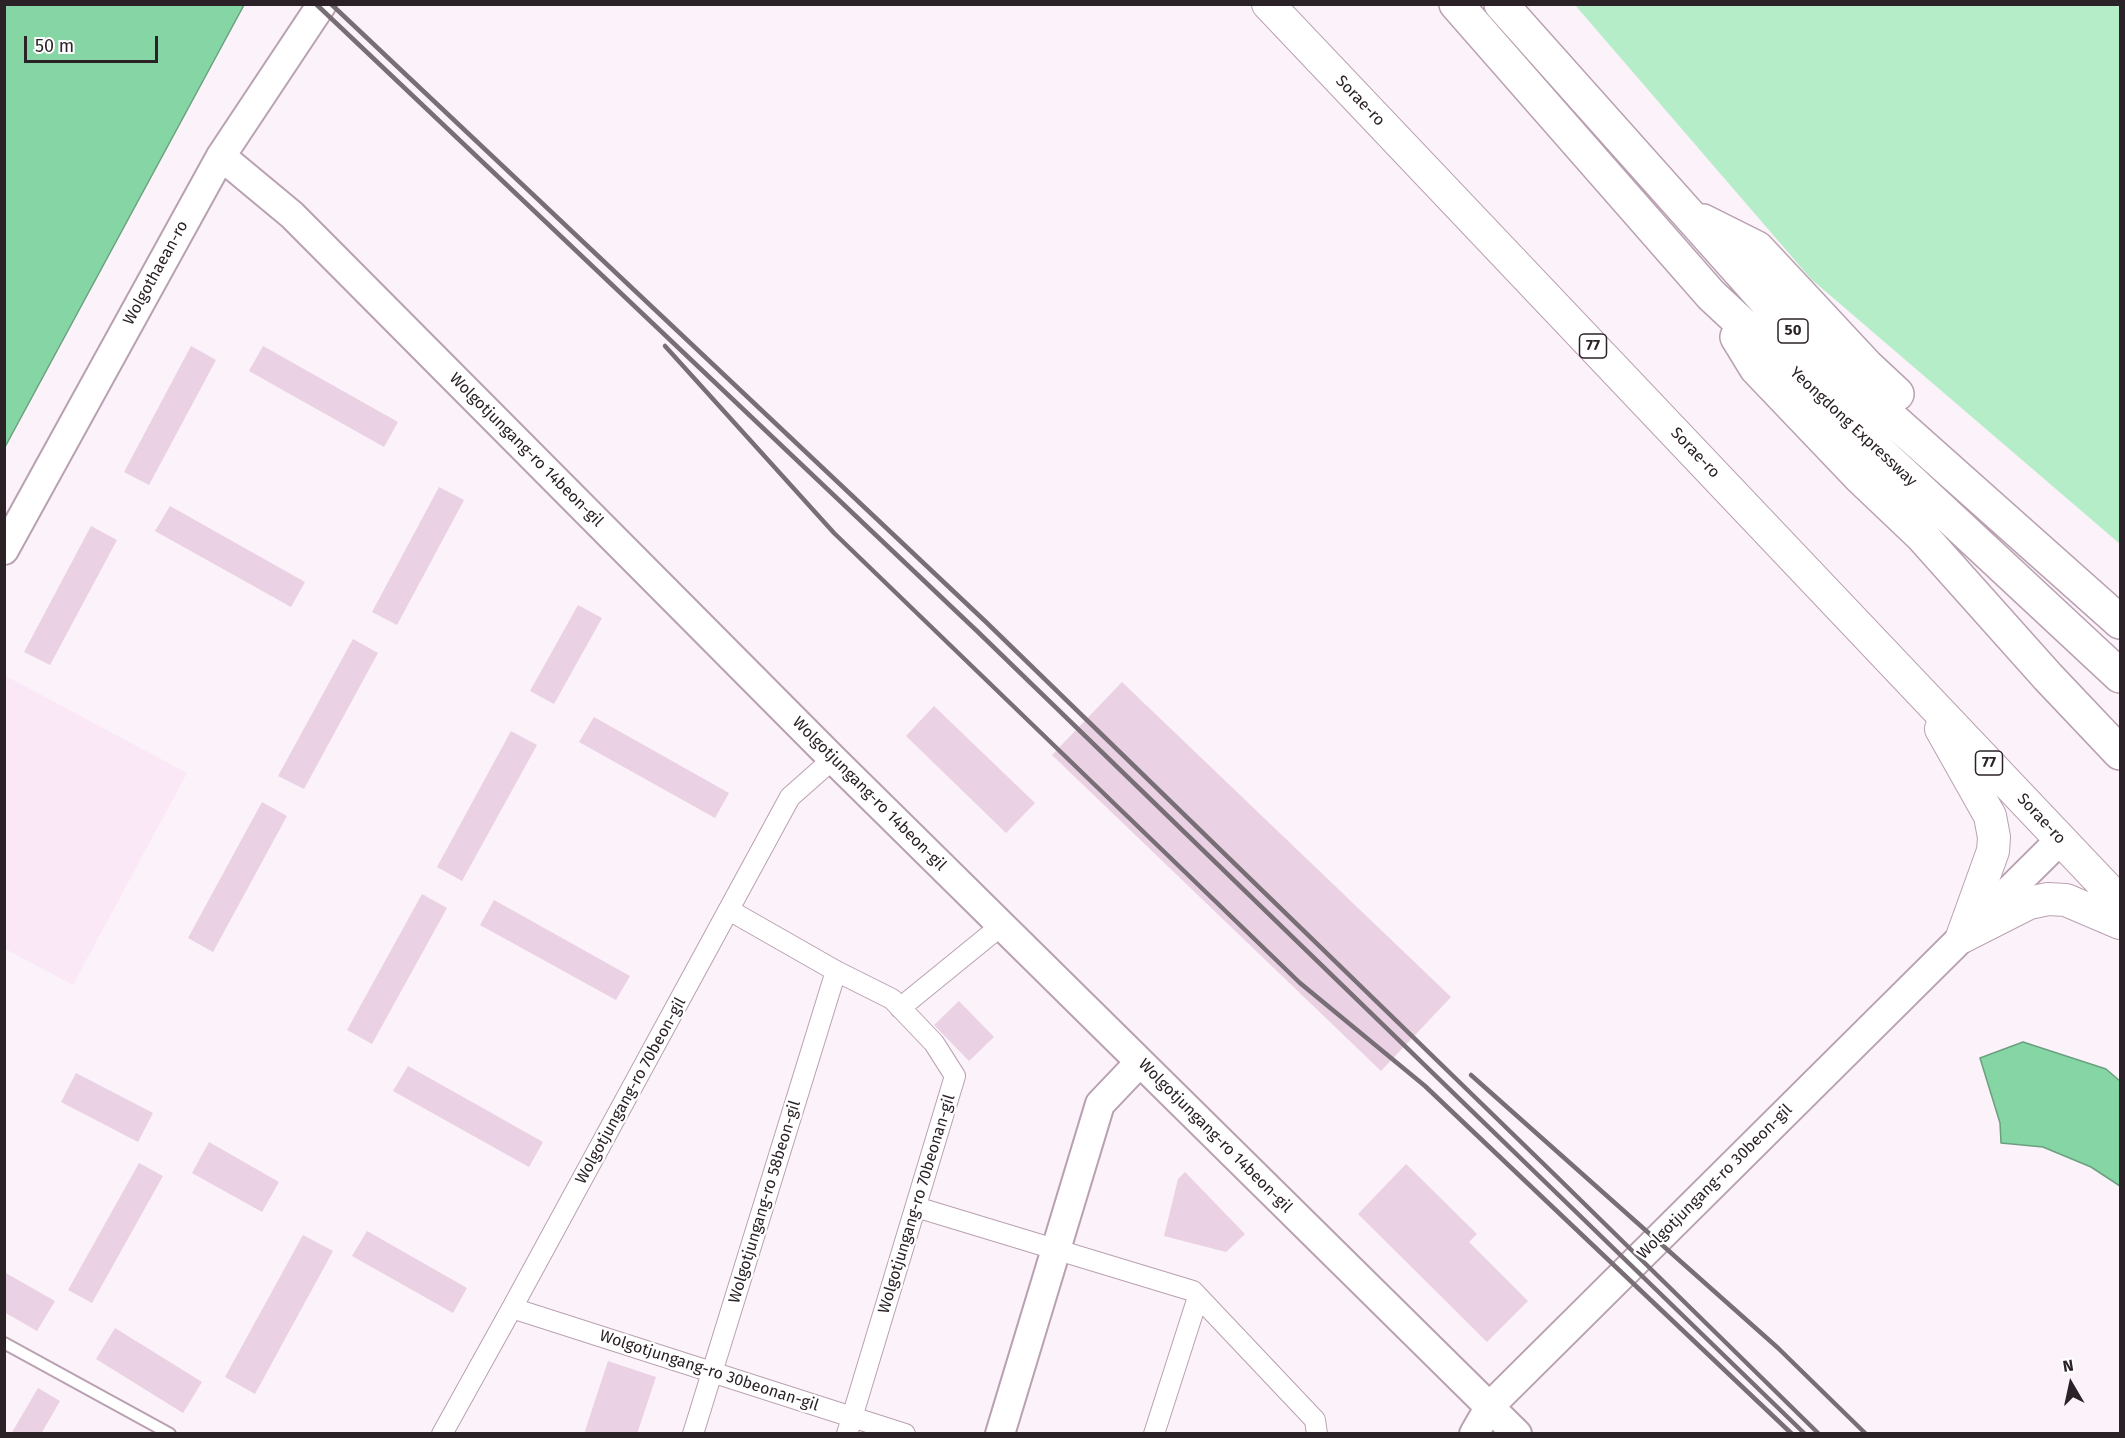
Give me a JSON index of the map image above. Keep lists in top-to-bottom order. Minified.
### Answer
{"streets":{"highway":["50","Yeongdong Expressway"],"main road":["Sorae-ro","77"],"street":["Wolgothaean-ro","Wolgotjungang-ro 14beon-gil","Wolgotjungang-ro 70beon-gil","Wolgotjungang-ro 30beon-gil","Wolgotjungang-ro 58beon-gil","Wolgotjungang-ro 70beonan-gil","Wolgotjungang-ro 30beonan-gil"]},"crossings":[["Sorae-ro","Wolgotjungang-ro 30beon-gil"],["Wolgothaean-ro","Wolgotjungang-ro 14beon-gil"],["Wolgotjungang-ro 14beon-gil","Wolgotjungang-ro 70beon-gil"],["Wolgotjungang-ro 14beon-gil","Wolgotjungang-ro 30beon-gil"],["Wolgotjungang-ro 70beon-gil","Wolgotjungang-ro 70beonan-gil"],["Wolgotjungang-ro 70beon-gil","Wolgotjungang-ro 30beonan-gil"],["Wolgotjungang-ro 58beon-gil","Wolgotjungang-ro 70beonan-gil"],["Wolgotjungang-ro 58beon-gil","Wolgotjungang-ro 30beonan-gil"],["Wolgotjungang-ro 70beonan-gil","Wolgotjungang-ro 30beonan-gil"]],"scale_bar":"50 m","north":"top"}
